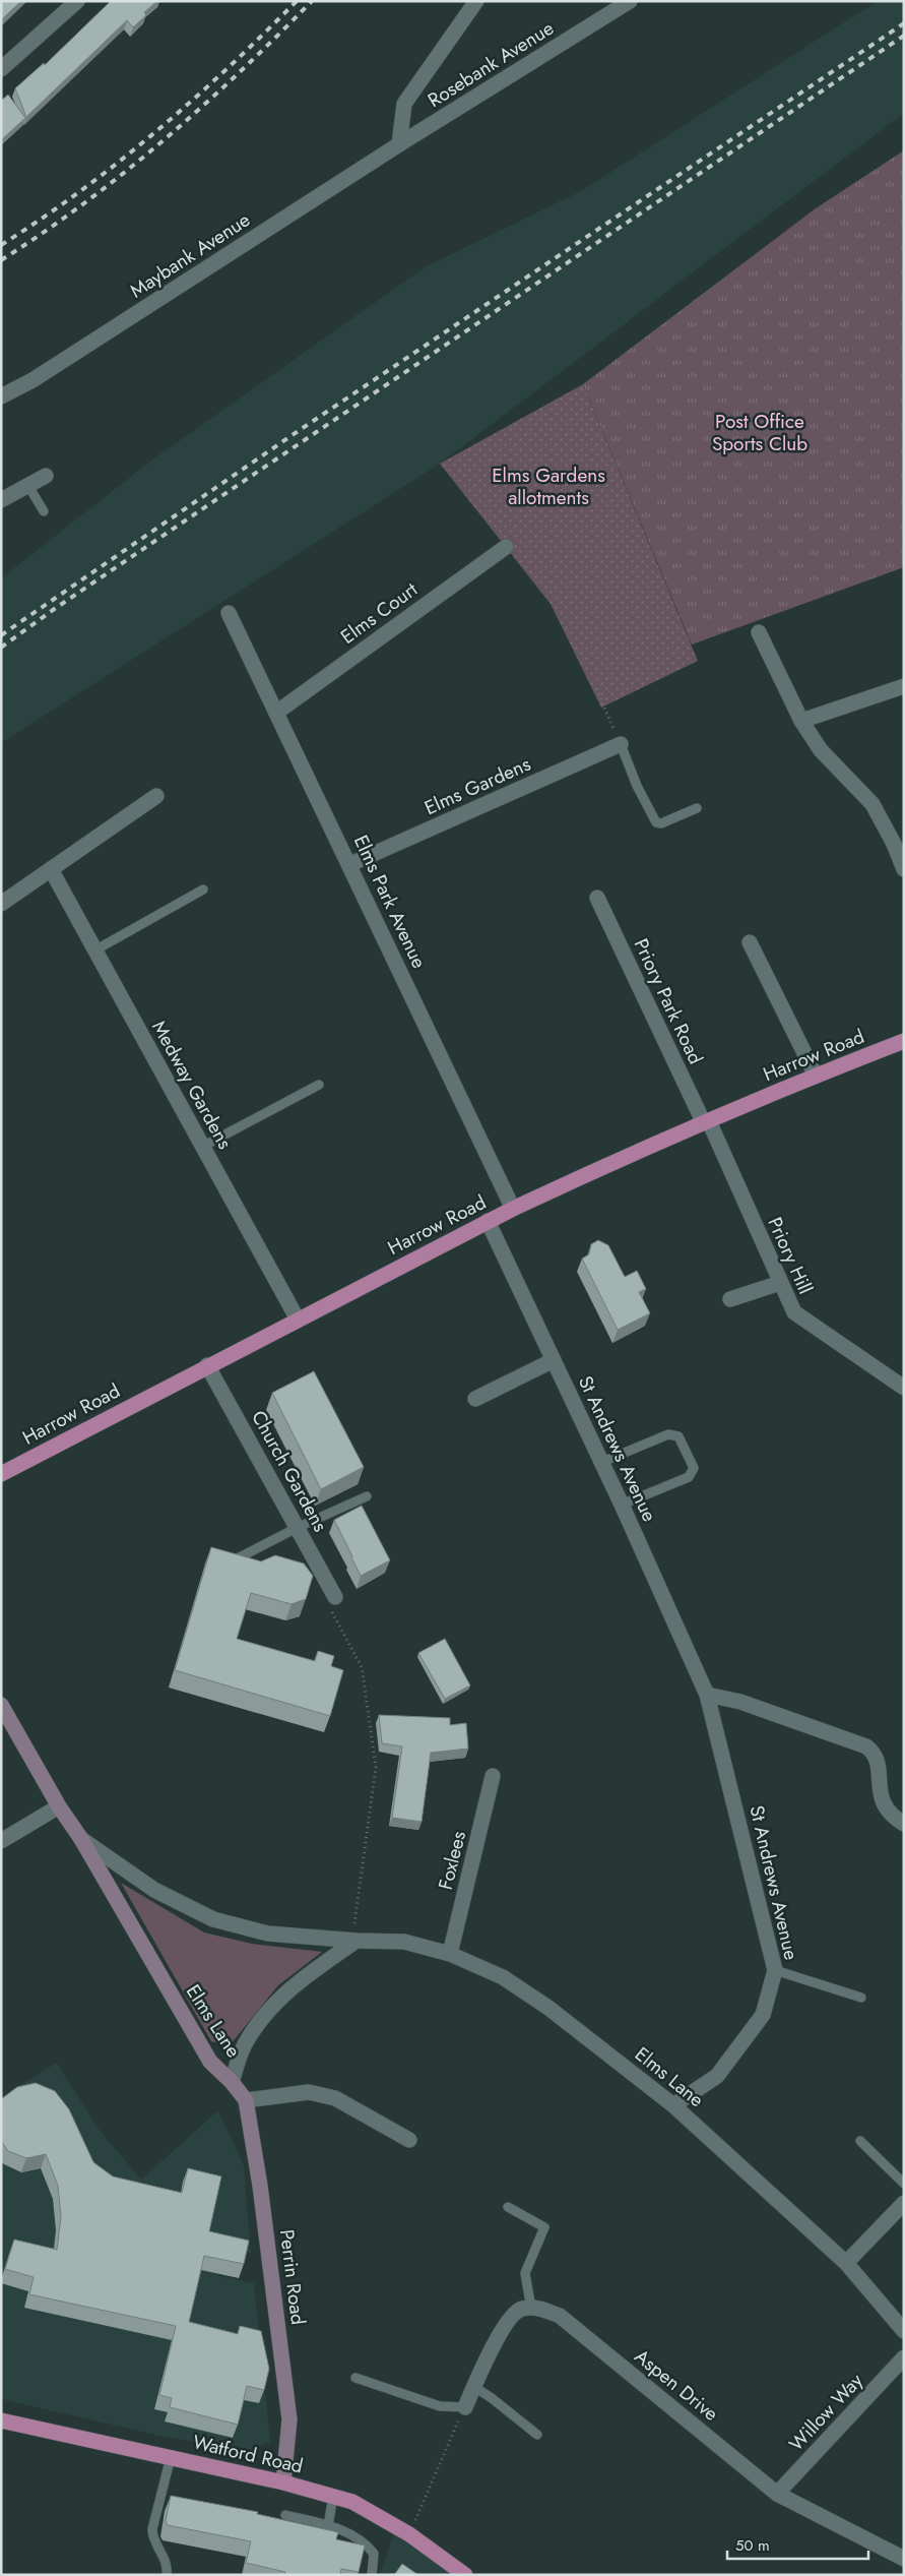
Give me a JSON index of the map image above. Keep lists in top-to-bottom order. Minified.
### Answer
{"streets":{"main road":["Harrow Road","Watford Road"],"street":["Rosebank Avenue","Maybank Avenue","Elms Court","Elms Gardens","Elms Park Avenue","Priory Park Road","Medway Gardens","Priory Hill","St Andrews Avenue","Church Gardens","Foxlees","Elms Lane","Perrin Road","Aspen Drive","Willow Way"]},"crossings":[["Rosebank Avenue","Maybank Avenue"],["Elms Court","Elms Park Avenue"],["Elms Gardens","Elms Park Avenue"],["Elms Park Avenue","Harrow Road"],["Priory Park Road","Harrow Road"],["Priory Park Road","Priory Hill"],["Harrow Road","Medway Gardens"],["Harrow Road","Priory Hill"],["Harrow Road","St Andrews Avenue"],["Harrow Road","Church Gardens"],["St Andrews Avenue","Elms Lane"],["Foxlees","Elms Lane"],["Elms Lane","Perrin Road"],["Perrin Road","Watford Road"],["Aspen Drive","Willow Way"]],"parks":["Post Office Sports Club","Elms Gardens allotments"],"scale_bar":"50 m"}
